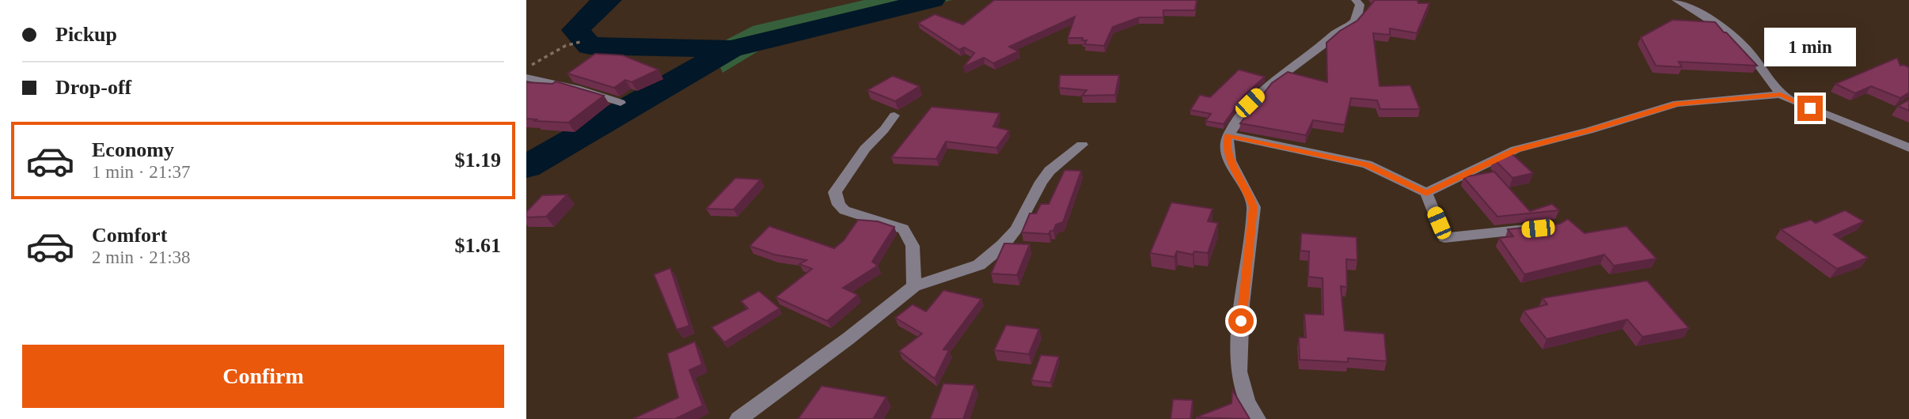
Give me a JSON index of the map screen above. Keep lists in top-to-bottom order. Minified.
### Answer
{"page":{"banner":["Pickup","Drop-off"],"bubble":"1 min","list":[{"name":"Economy","note":"1 min · 21:37","value":"$1.19"},{"name":"Comfort","note":"2 min · 21:38","value":"$1.61"}],"buttons":"Confirm"}}
